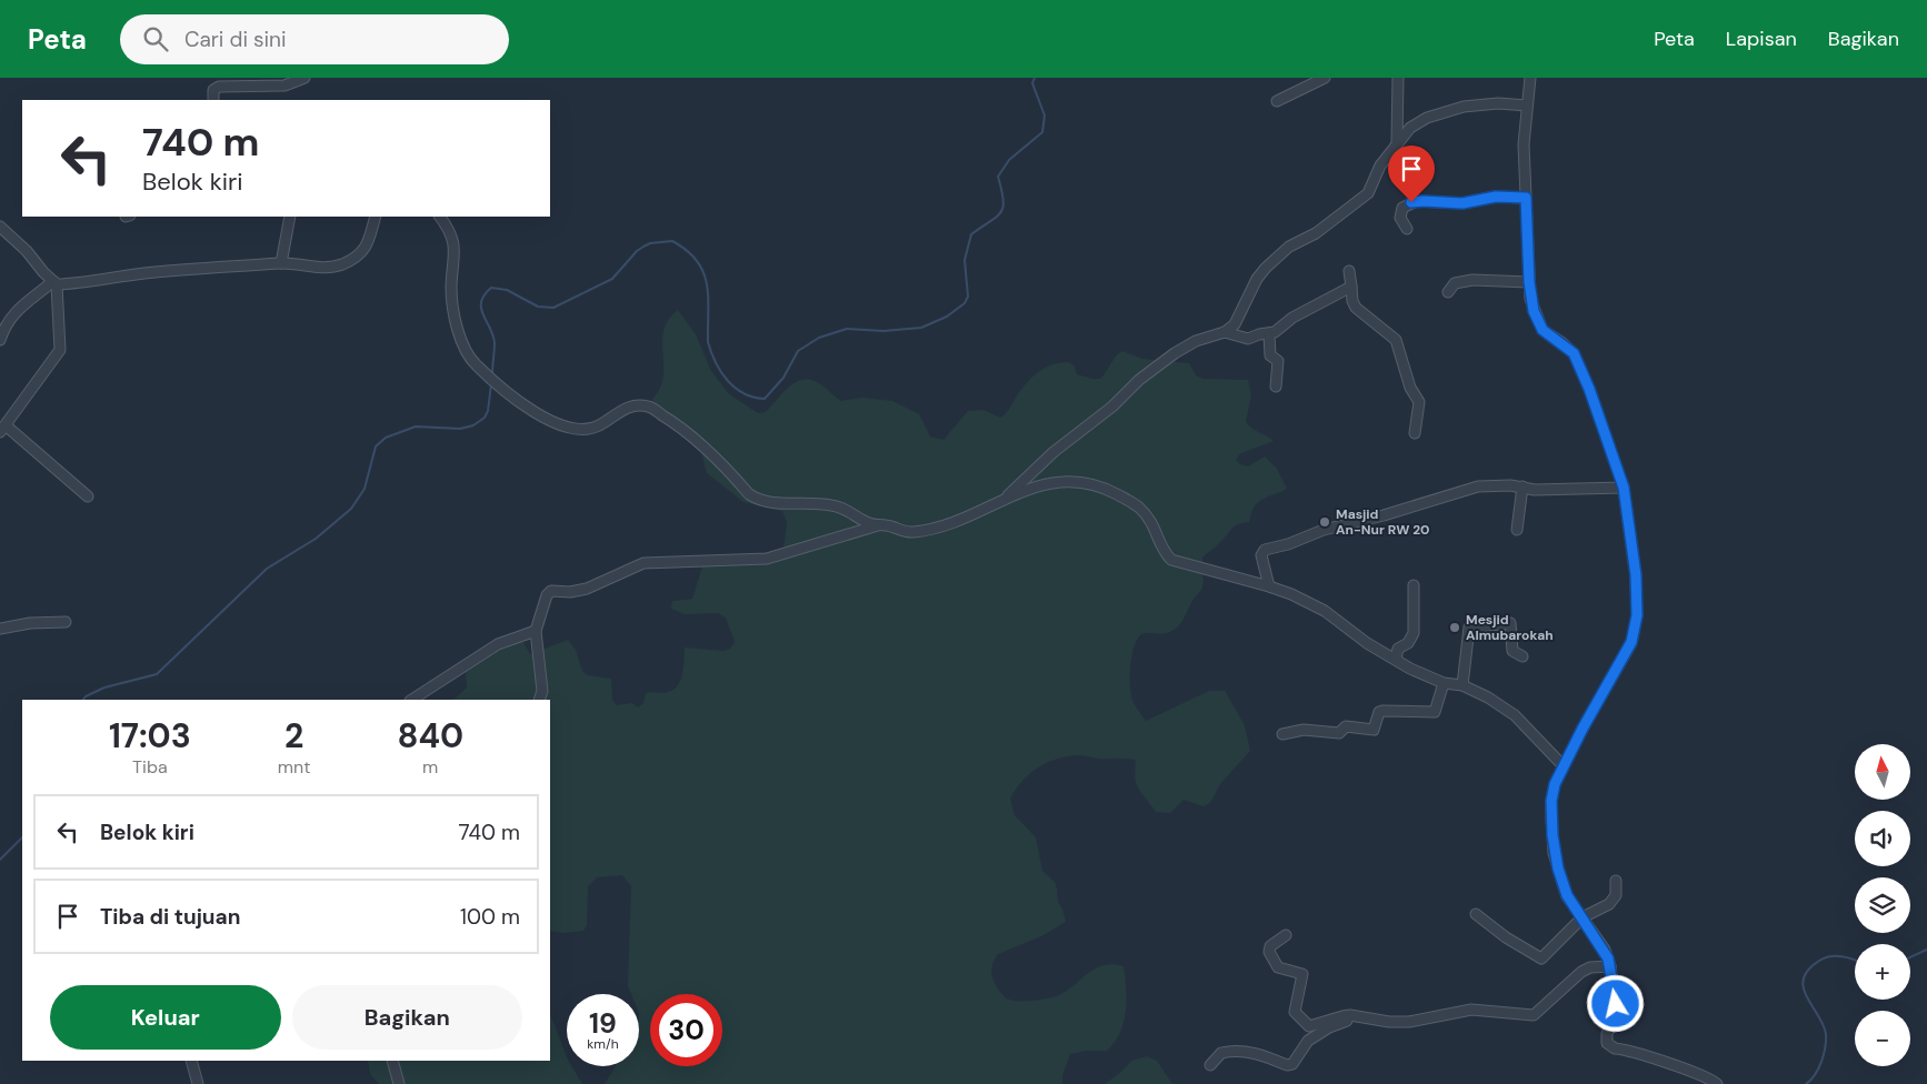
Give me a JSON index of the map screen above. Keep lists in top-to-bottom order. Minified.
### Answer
{"places":["Masjid An-Nur RW 20","Mesjid Almubarokah"],"north":"top","page":{"header":"Peta","search":"Cari di sini","nav":["Peta","Lapisan","Bagikan"],"turn":["740 m","Belok kiri"],"eta":["17:03","Tiba","2","mnt","840","m"],"map_buttons":["+","−"],"list":[{"name":"Belok kiri","value":"740 m"},{"name":"Tiba di tujuan","value":"100 m"}],"buttons":["Keluar","Bagikan"],"speed":"19 km/h","limit":"30"}}
